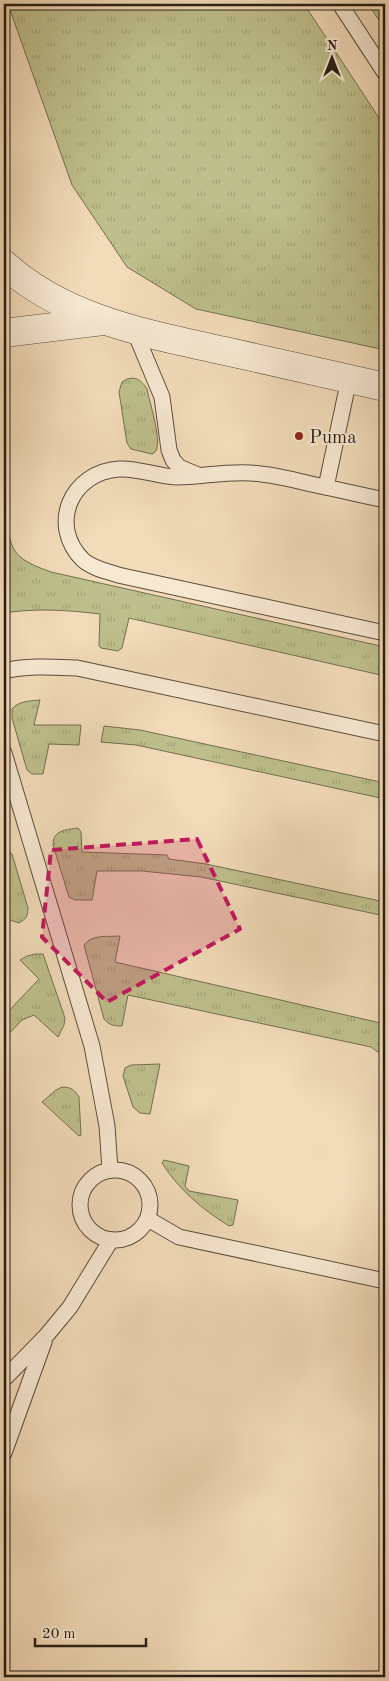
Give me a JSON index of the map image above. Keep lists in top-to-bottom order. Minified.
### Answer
{"places":["Puma"],"scale_bar":"20 m","north":"top"}
